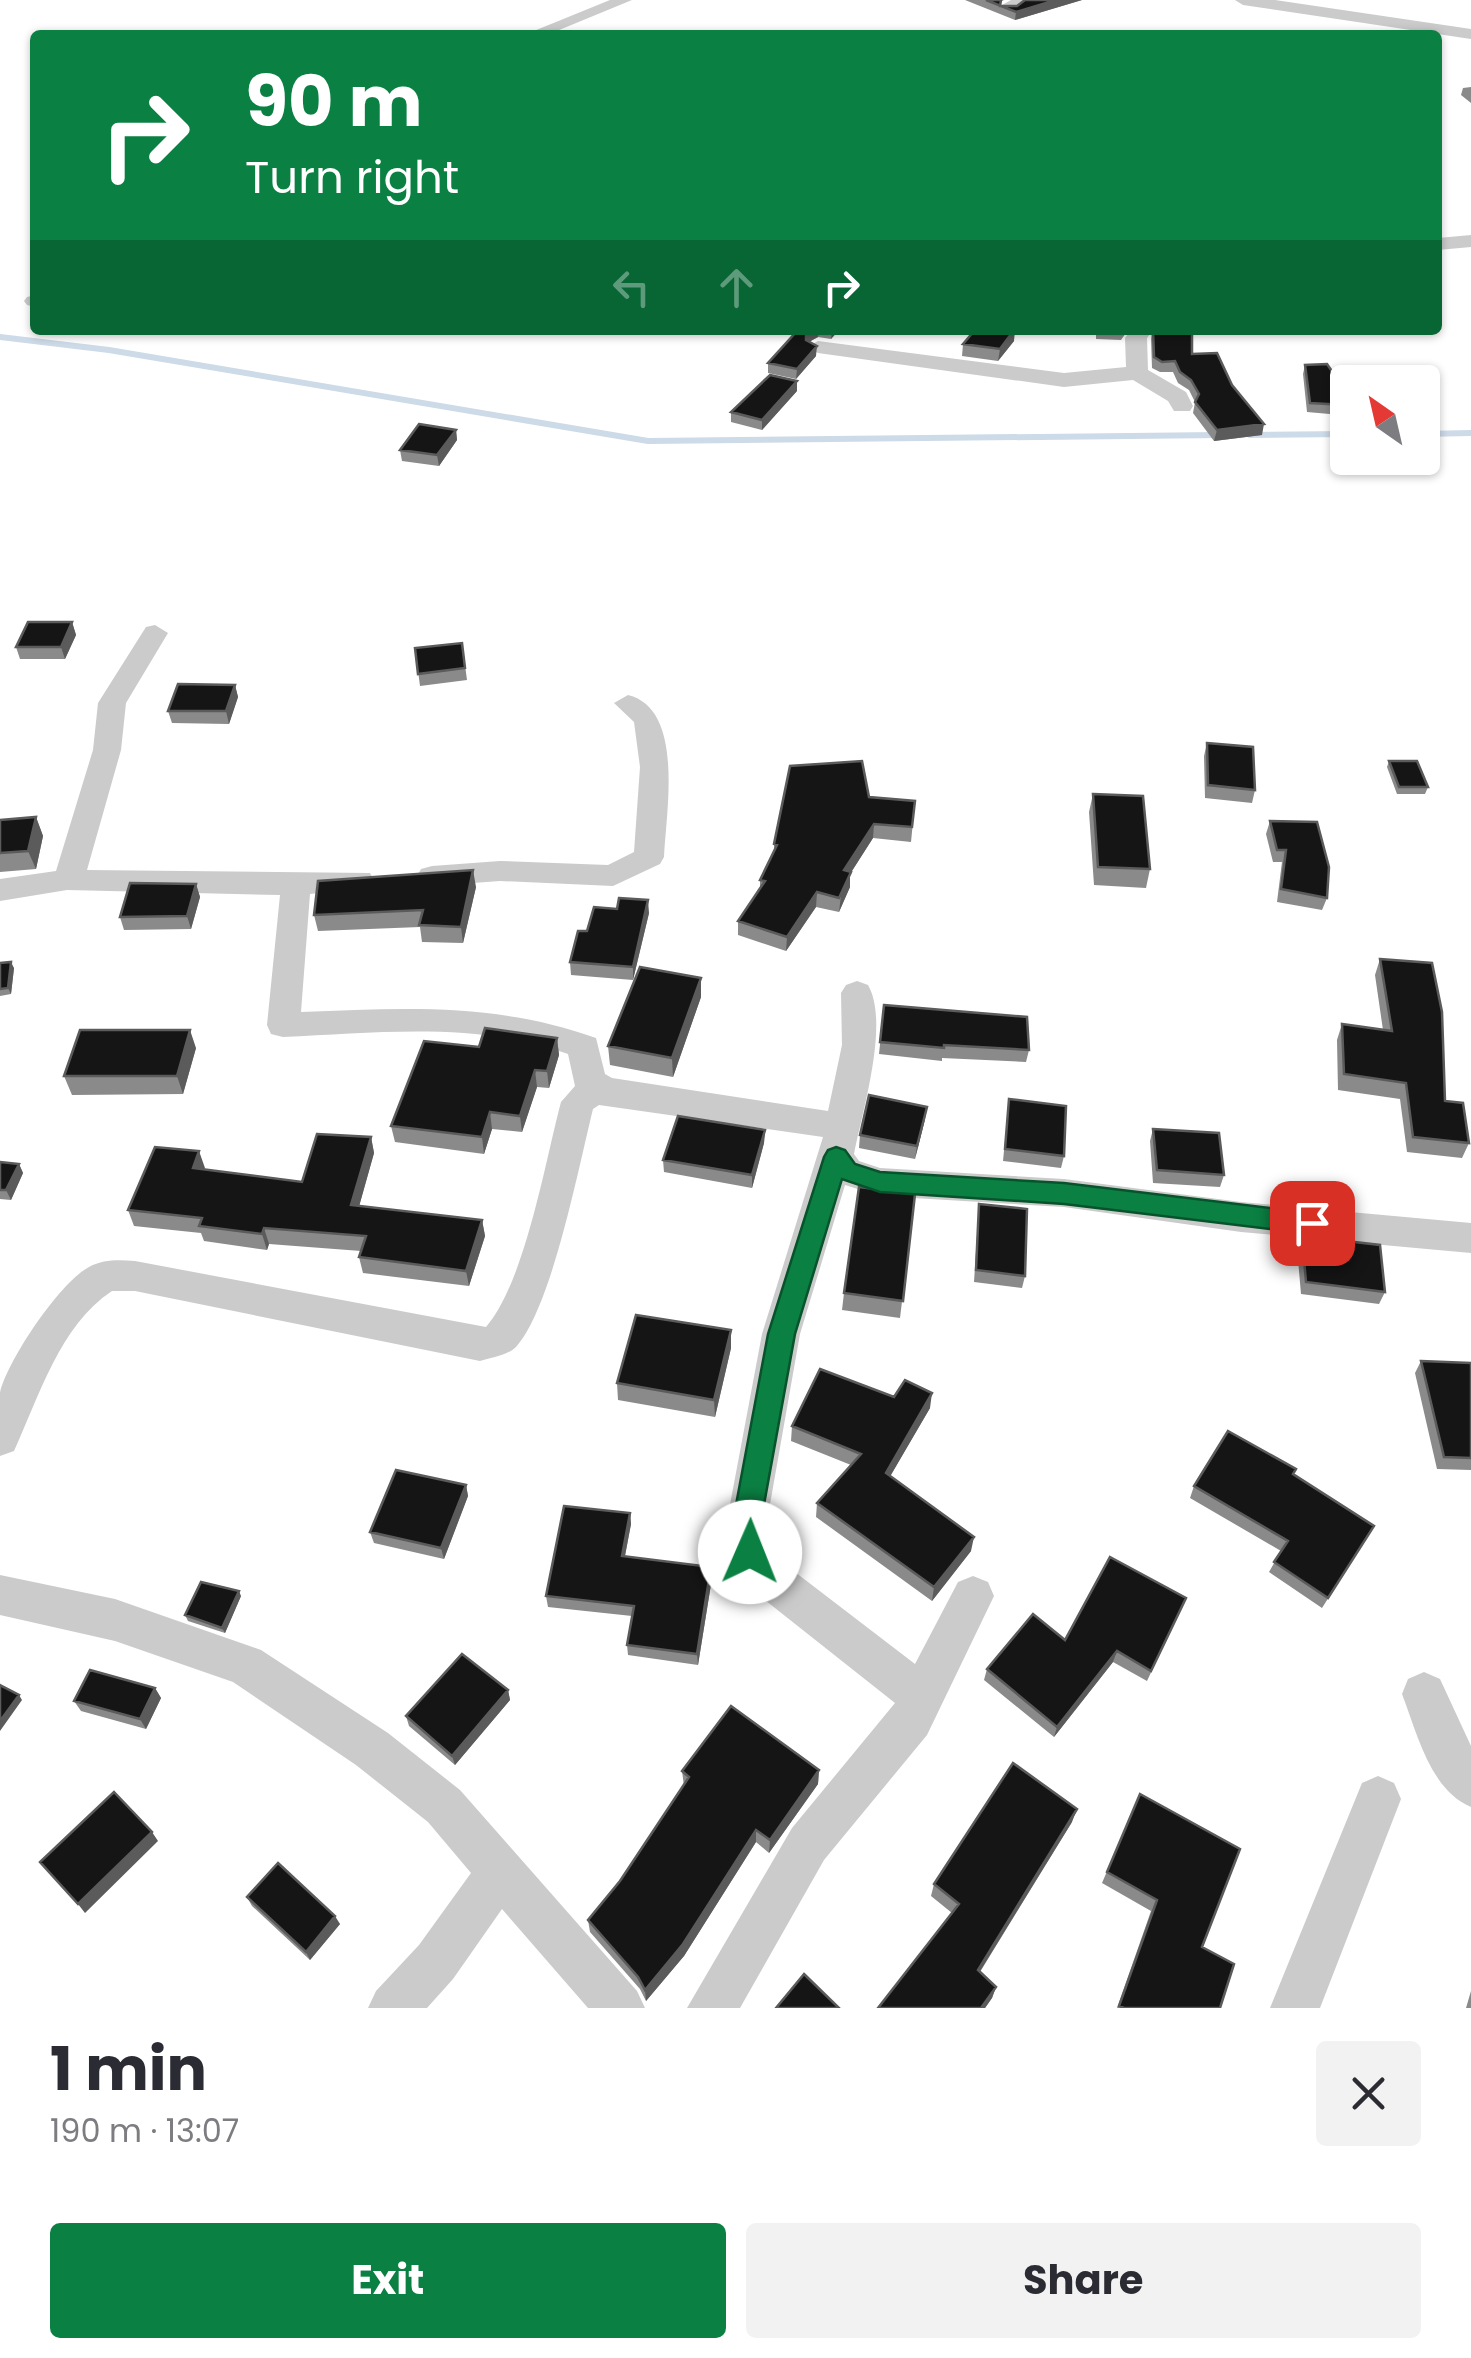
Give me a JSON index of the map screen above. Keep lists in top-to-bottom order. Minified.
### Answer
{"north":"top left","page":{"turn":["90 m","Turn right"],"heading":["1 min","190 m · 13:07"],"buttons":["Exit","Share"]}}
